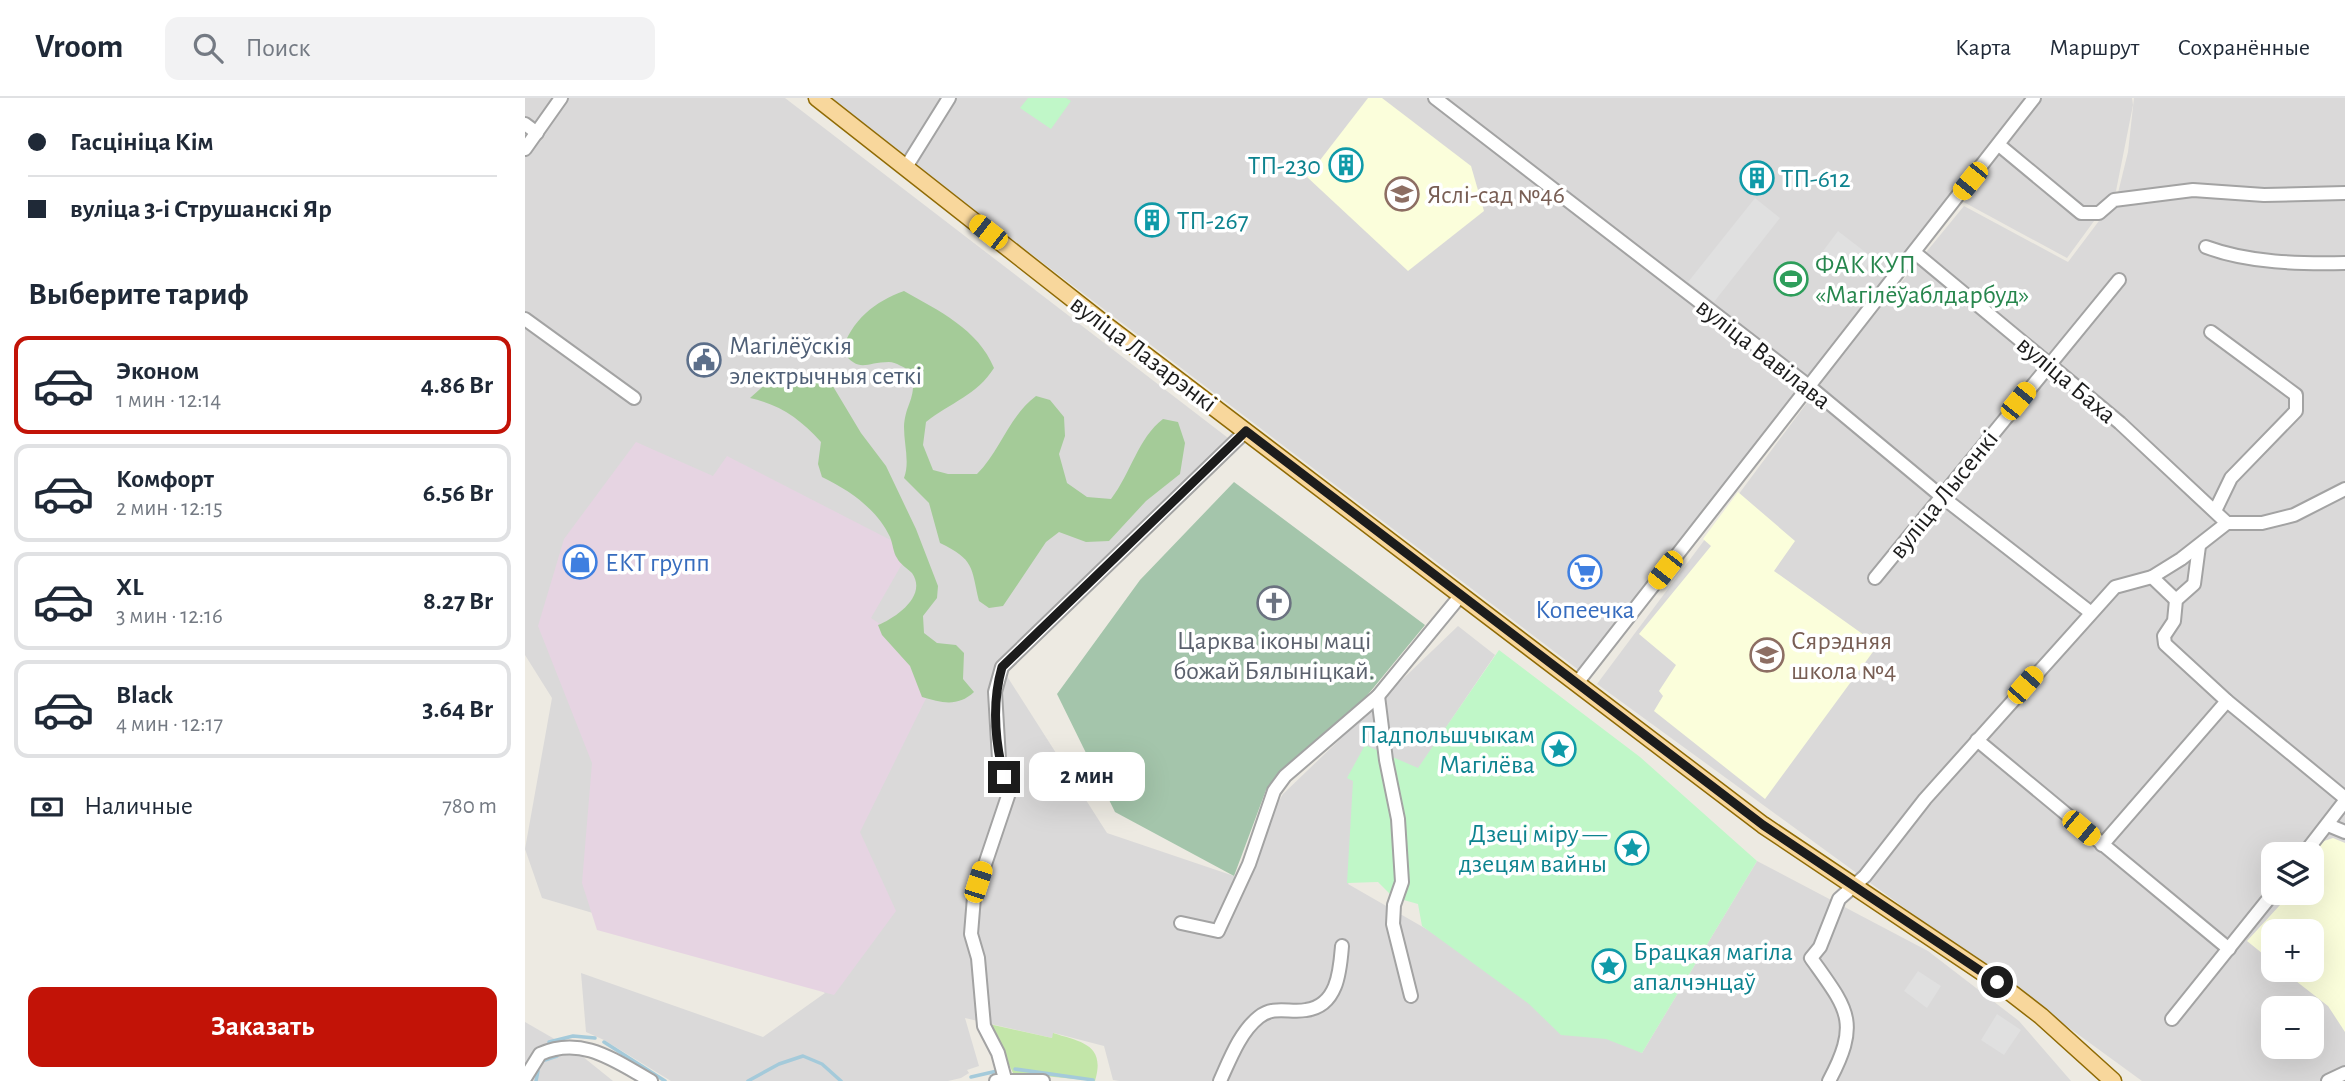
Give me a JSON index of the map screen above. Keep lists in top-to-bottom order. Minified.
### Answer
{"streets":{"main road":["вуліца Лазарэнкі"],"street":["вуліца Вавілава","вуліца Баха","вуліца Лысенкі"]},"crossings":[["вуліца Вавілава","вуліца Лысенкі"],["вуліца Баха","вуліца Лысенкі"]],"places":{"building":["ТП-230","ТП-612","ТП-267"],"school or university":["Яслі-сад №46","Сярэдняя школа №4"],"sports":["ФАК КУП «Магілёўаблдарбуд»"],"public building":["Магілёўскія электрычныя сеткі"],"shop":["ЕКТ групп"],"supermarket":["Копеечка"],"church":["Царква іконы маці божай Бялыніцкай."],"place":["Падпольшчыкам Магілёва","Дзеці міру — дзецям вайны","Брацкая магіла апалчэнцаў"]},"page":{"header":"Vroom","search":"Поиск","nav":["Карта","Маршрут","Сохранённые"],"banner":["Гасцініца Кім","вуліца 3-і Струшанскі Яр"],"heading":"Выберите тариф","list":[{"name":"Эконом","note":"1 мин · 12:14","value":"4.86 Br"},{"name":"Комфорт","note":"2 мин · 12:15","value":"6.56 Br"},{"name":"XL","note":"3 мин · 12:16","value":"8.27 Br"},{"name":"Black","note":"4 мин · 12:17","value":"3.64 Br"}],"bubble":"2 мин","pay":["Наличные","780 m"],"map_buttons":["+","−"],"buttons":"Заказать"}}
